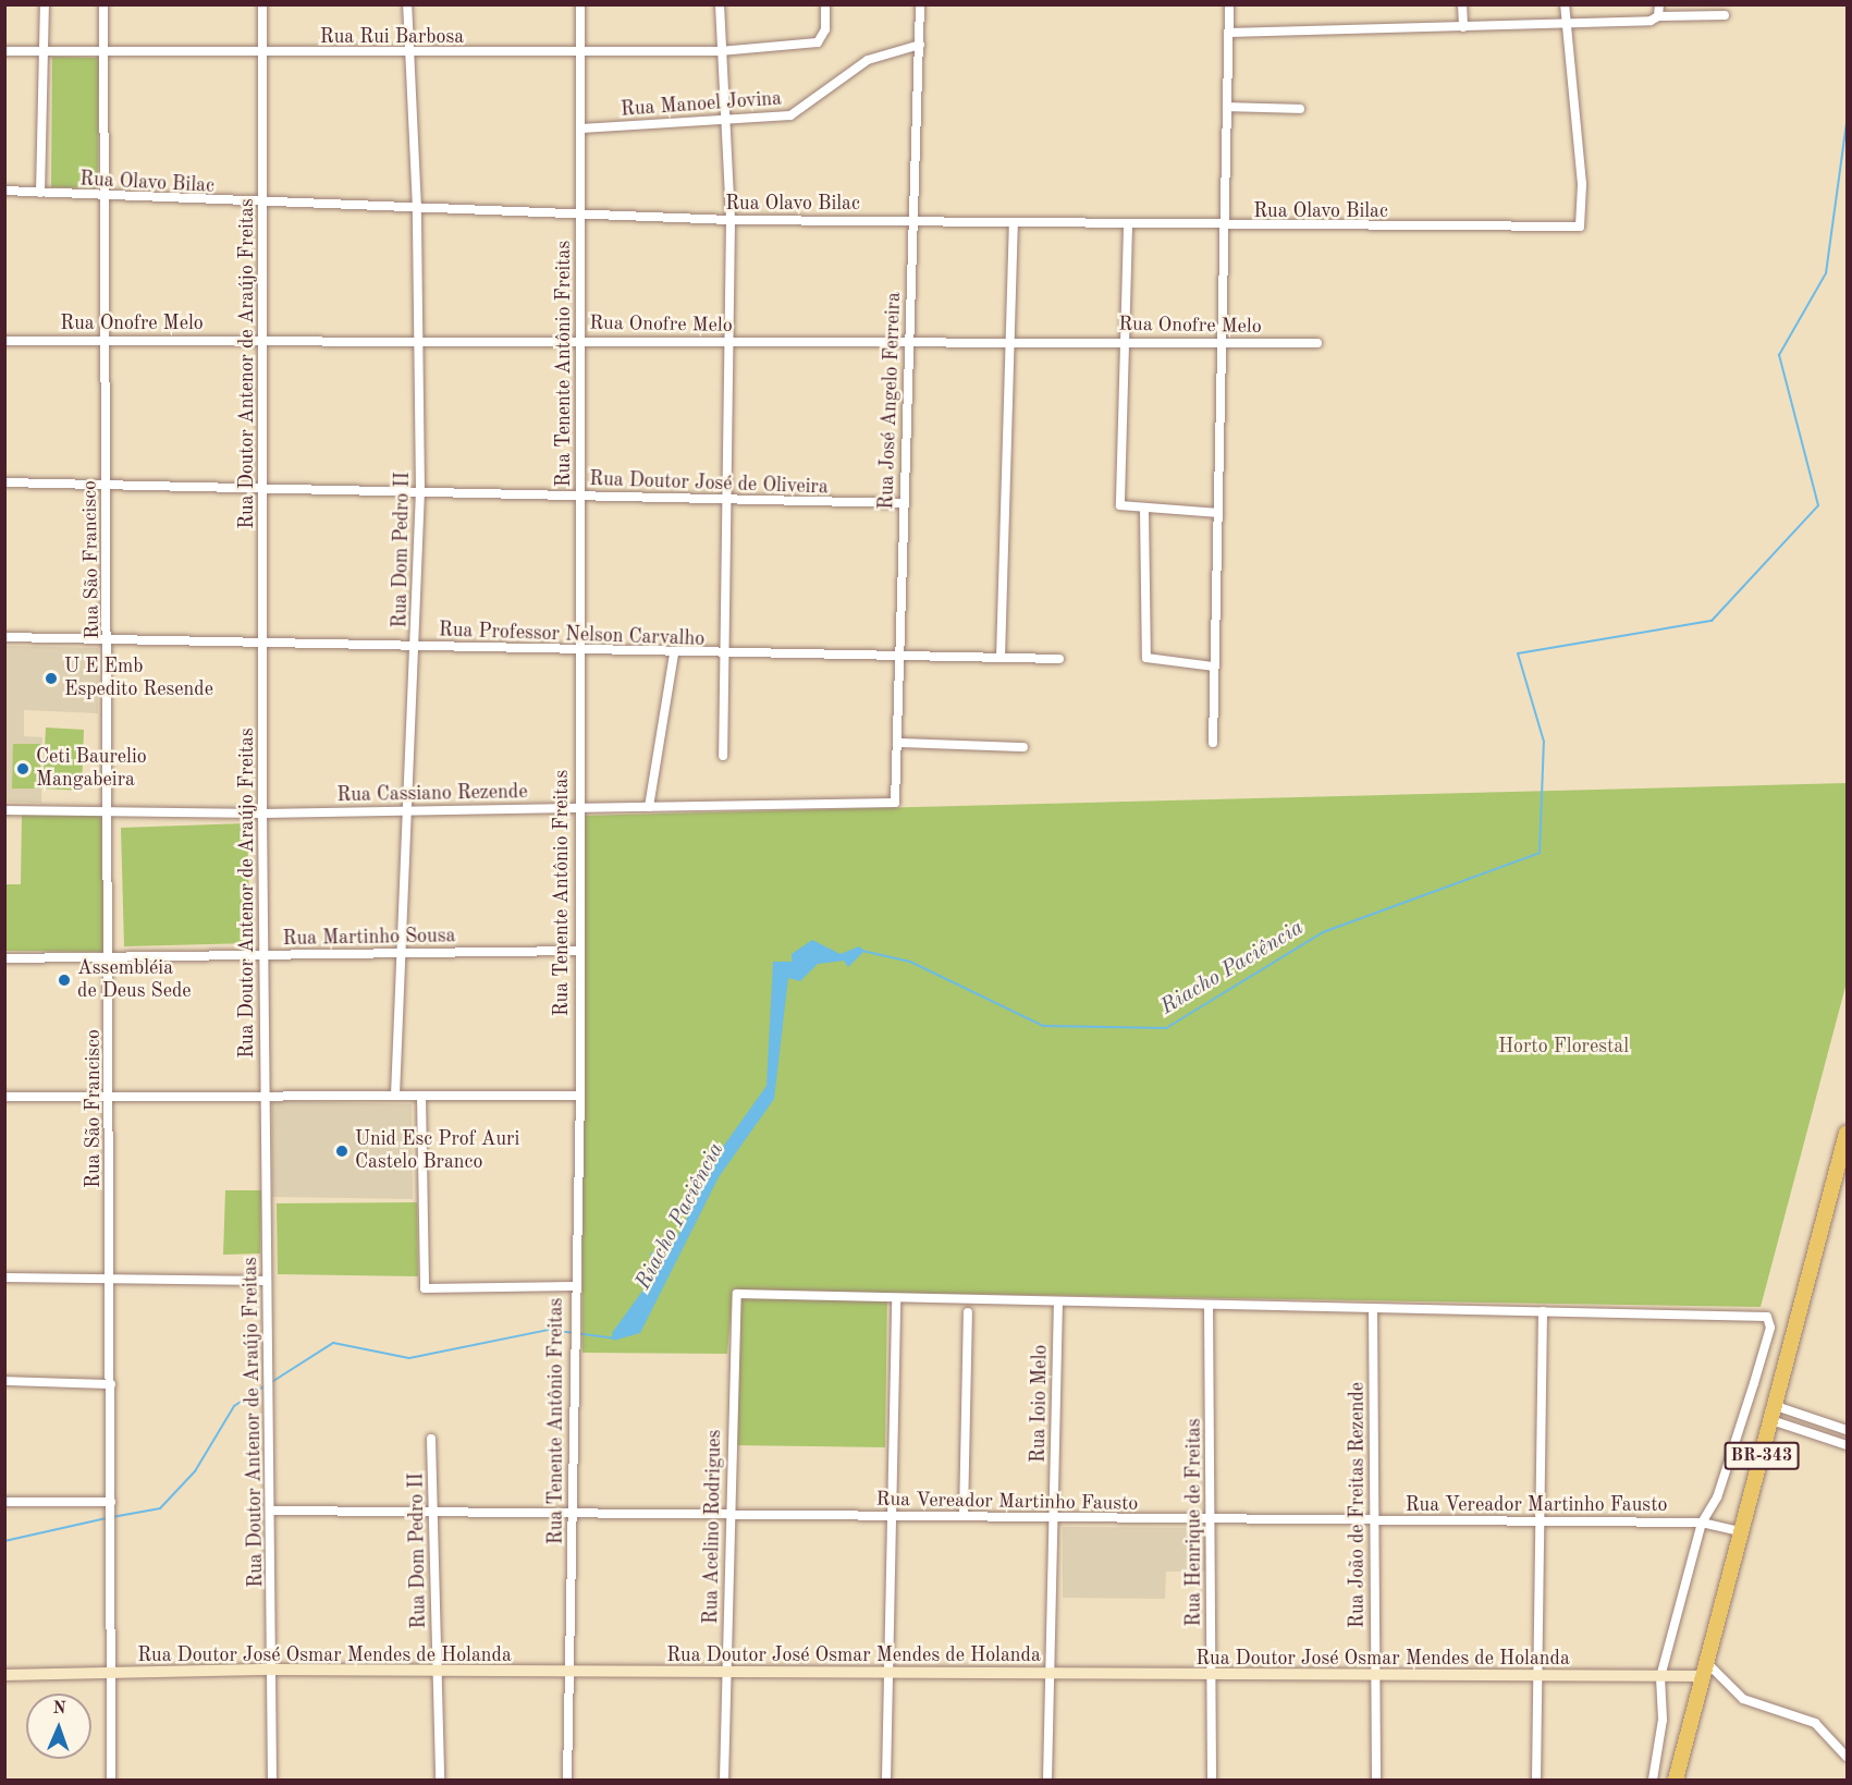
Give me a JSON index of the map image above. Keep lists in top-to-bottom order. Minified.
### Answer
{"streets":{"highway":["BR-343"],"street":["Rua Rui Barbosa","Rua Manoel Jovina","Rua Olavo Bilac","Rua Onofre Melo","Rua Doutor Antenor de Araújo Freitas","Rua Tenente Antônio Freitas","Rua José Angelo Ferreira","Rua Doutor José de Oliveira","Rua Dom Pedro II","Rua São Francisco","Rua Professor Nelson Carvalho","Rua Cassiano Rezende","Rua Martinho Sousa","Rua Ioio Melo","Rua Vereador Martinho Fausto","Rua João de Freitas Rezende","Rua Henrique de Freitas","Rua Acelino Rodrigues","Rua Doutor José Osmar Mendes de Holanda"]},"crossings":[["Rua Rui Barbosa","Rua Doutor Antenor de Araújo Freitas"],["Rua Rui Barbosa","Rua Tenente Antônio Freitas"],["Rua Rui Barbosa","Rua Dom Pedro II"],["Rua Rui Barbosa","Rua São Francisco"],["Rua Manoel Jovina","Rua Tenente Antônio Freitas"],["Rua Manoel Jovina","Rua José Angelo Ferreira"],["Rua Olavo Bilac","Rua Doutor Antenor de Araújo Freitas"],["Rua Olavo Bilac","Rua Tenente Antônio Freitas"],["Rua Olavo Bilac","Rua José Angelo Ferreira"],["Rua Olavo Bilac","Rua Dom Pedro II"],["Rua Olavo Bilac","Rua São Francisco"],["Rua Onofre Melo","Rua Doutor Antenor de Araújo Freitas"],["Rua Onofre Melo","Rua Tenente Antônio Freitas"],["Rua Onofre Melo","Rua José Angelo Ferreira"],["Rua Onofre Melo","Rua Dom Pedro II"],["Rua Onofre Melo","Rua São Francisco"],["Rua Doutor Antenor de Araújo Freitas","Rua Doutor José de Oliveira"],["Rua Doutor Antenor de Araújo Freitas","Rua Professor Nelson Carvalho"],["Rua Doutor Antenor de Araújo Freitas","Rua Cassiano Rezende"],["Rua Doutor Antenor de Araújo Freitas","Rua Martinho Sousa"],["Rua Doutor Antenor de Araújo Freitas","Rua Vereador Martinho Fausto"],["Rua Doutor Antenor de Araújo Freitas","Rua Doutor José Osmar Mendes de Holanda"],["Rua Tenente Antônio Freitas","Rua Doutor José de Oliveira"],["Rua Tenente Antônio Freitas","Rua Professor Nelson Carvalho"],["Rua Tenente Antônio Freitas","Rua Cassiano Rezende"],["Rua Tenente Antônio Freitas","Rua Martinho Sousa"],["Rua Tenente Antônio Freitas","Rua Vereador Martinho Fausto"],["Rua Tenente Antônio Freitas","Rua Doutor José Osmar Mendes de Holanda"],["Rua José Angelo Ferreira","Rua Doutor José de Oliveira"],["Rua José Angelo Ferreira","Rua Professor Nelson Carvalho"],["Rua José Angelo Ferreira","Rua Cassiano Rezende"],["Rua Doutor José de Oliveira","Rua Dom Pedro II"],["Rua Doutor José de Oliveira","Rua São Francisco"],["Rua Dom Pedro II","Rua Professor Nelson Carvalho"],["Rua Dom Pedro II","Rua Cassiano Rezende"],["Rua Dom Pedro II","Rua Martinho Sousa"],["Rua Dom Pedro II","Rua Vereador Martinho Fausto"],["Rua Dom Pedro II","Rua Doutor José Osmar Mendes de Holanda"],["Rua São Francisco","Rua Professor Nelson Carvalho"],["Rua São Francisco","Rua Cassiano Rezende"],["Rua São Francisco","Rua Martinho Sousa"],["Rua São Francisco","Rua Doutor José Osmar Mendes de Holanda"],["Rua Ioio Melo","Rua Vereador Martinho Fausto"],["Rua Ioio Melo","Rua Doutor José Osmar Mendes de Holanda"],["BR-343","Rua Vereador Martinho Fausto"],["BR-343","Rua Doutor José Osmar Mendes de Holanda"],["Rua Vereador Martinho Fausto","Rua João de Freitas Rezende"],["Rua Vereador Martinho Fausto","Rua Henrique de Freitas"],["Rua Vereador Martinho Fausto","Rua Acelino Rodrigues"],["Rua João de Freitas Rezende","Rua Doutor José Osmar Mendes de Holanda"],["Rua Henrique de Freitas","Rua Doutor José Osmar Mendes de Holanda"],["Rua Acelino Rodrigues","Rua Doutor José Osmar Mendes de Holanda"]],"water":["Riacho Paciência"],"parks":["Horto Florestal"],"places":["U E Emb Espedito Resende","Ceti Baurelio Mangabeira","Assembléia de Deus Sede","Unid Esc Prof Auri Castelo Branco"],"north":"top"}
